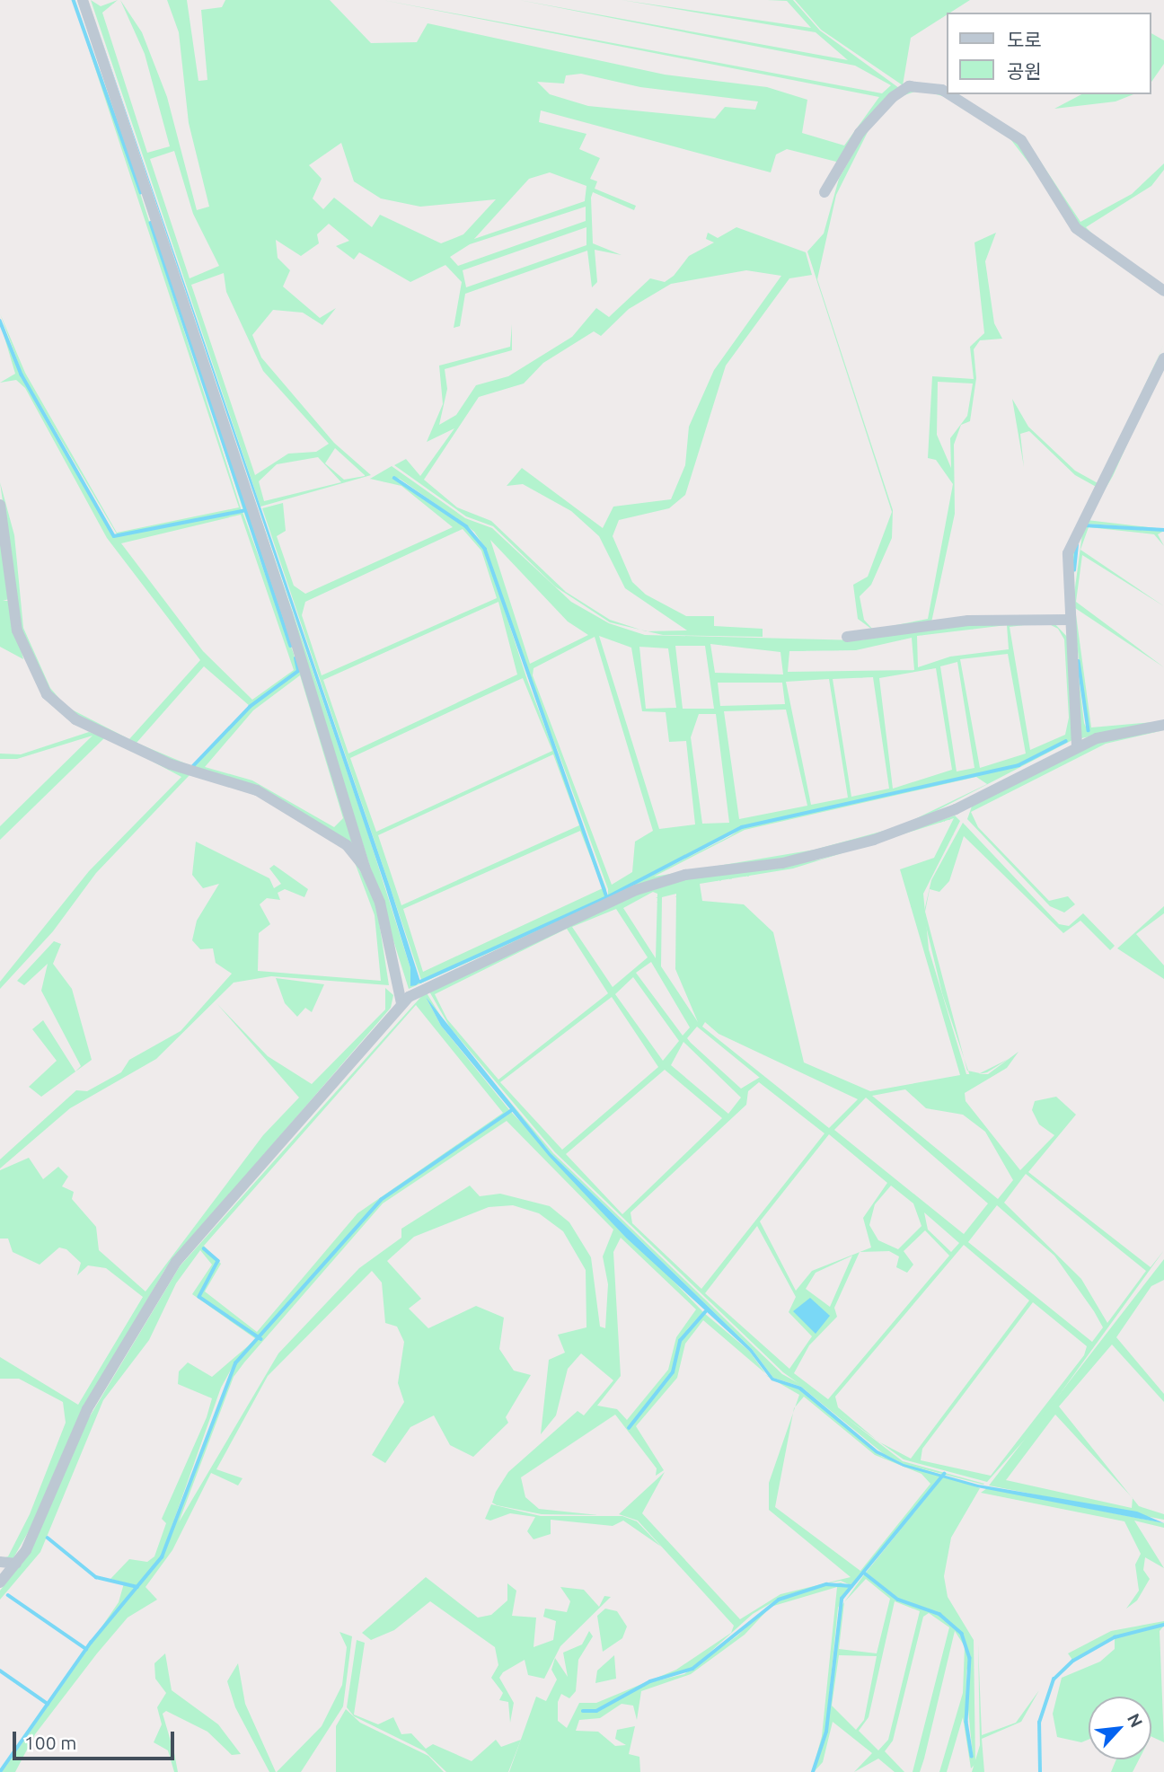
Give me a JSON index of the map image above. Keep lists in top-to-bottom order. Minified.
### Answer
{"legend":["도로","공원"],"scale_bar":"100 m","north":"top right"}
